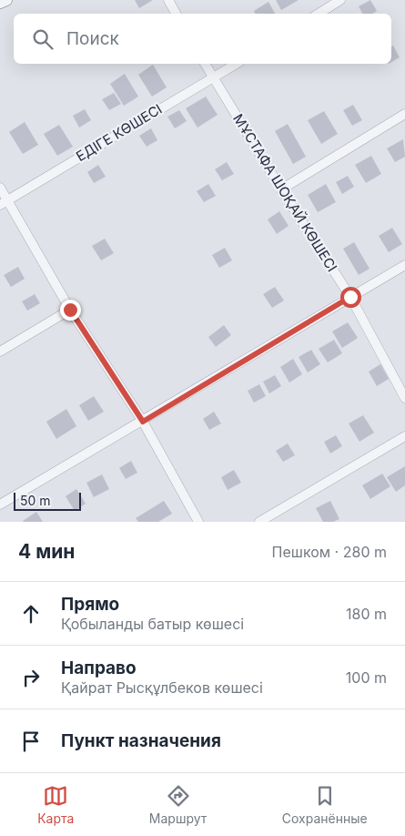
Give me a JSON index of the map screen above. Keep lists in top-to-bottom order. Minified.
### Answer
{"streets":{"street":["ЕДІГЕ КӨШЕСІ","МҰСТАФА ШОҚАЙ КӨШЕСІ"]},"crossings":[["ЕДІГЕ КӨШЕСІ","МҰСТАФА ШОҚАЙ КӨШЕСІ"]],"scale_bar":"50 m","page":{"search":"Поиск","scale":"50 m","heading":["4 мин","Пешком · 280 m"],"list":[["Прямо","Қобыланды батыр көшесі","180 m"],["Направо","Қайрат Рысқұлбеков көшесі","100 m"],"Пункт назначения"],"nav":["Карта","Маршрут","Сохранённые"]}}
